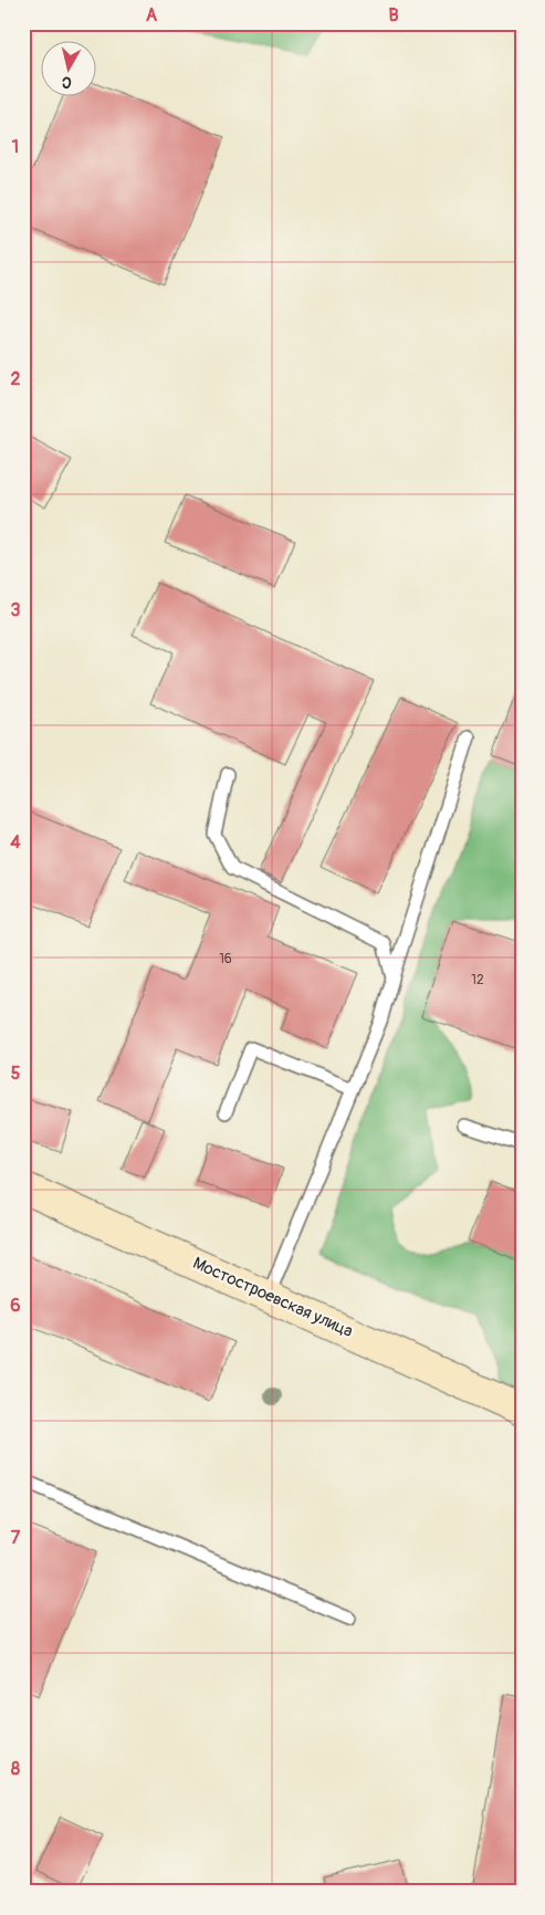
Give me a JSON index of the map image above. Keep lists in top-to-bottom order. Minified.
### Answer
{"streets":{"main road":["Мостостроевская улица"]},"house_numbers":["16","12"],"north":"bottom","grid":{"columns":["A","B"],"rows":["1","2","3","4","5","6","7","8"]}}
